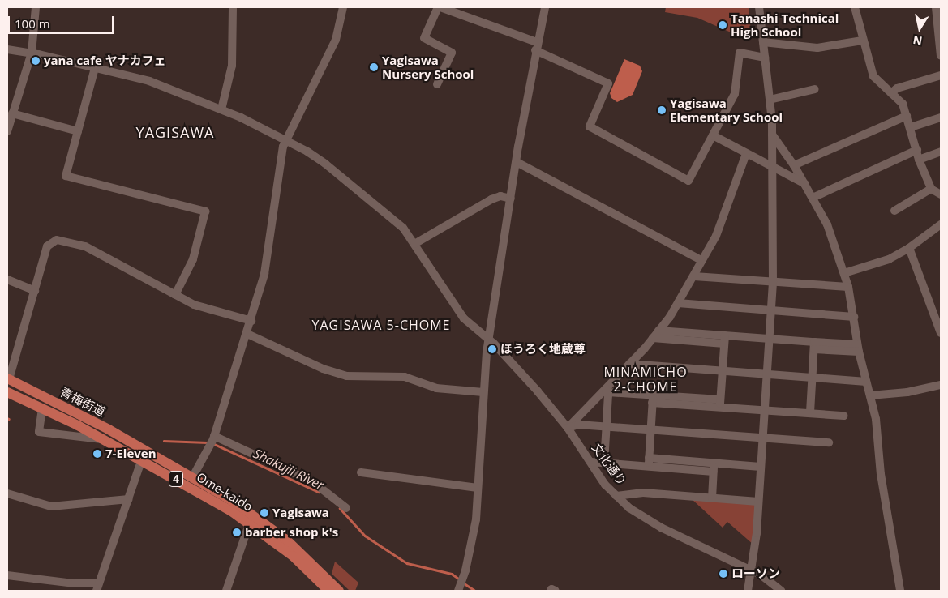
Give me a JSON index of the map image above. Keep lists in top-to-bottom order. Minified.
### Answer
{"streets":{"main road":["青梅街道","4","Ome-kaido"],"street":["文化通り"]},"crossings":[["青梅街道","Ome-kaido"]],"districts":["YAGISAWA","YAGISAWA 5-CHOME","MINAMICHO 2-CHOME"],"water":["Shakujii River"],"places":["Tanashi Technical High School","yana cafe ヤナカフェ","Yagisawa Nursery School","Yagisawa Elementary School","ほうろく地蔵尊","7-Eleven","Yagisawa","barber shop k's","ローソン"],"scale_bar":"100 m","north":"bottom"}
